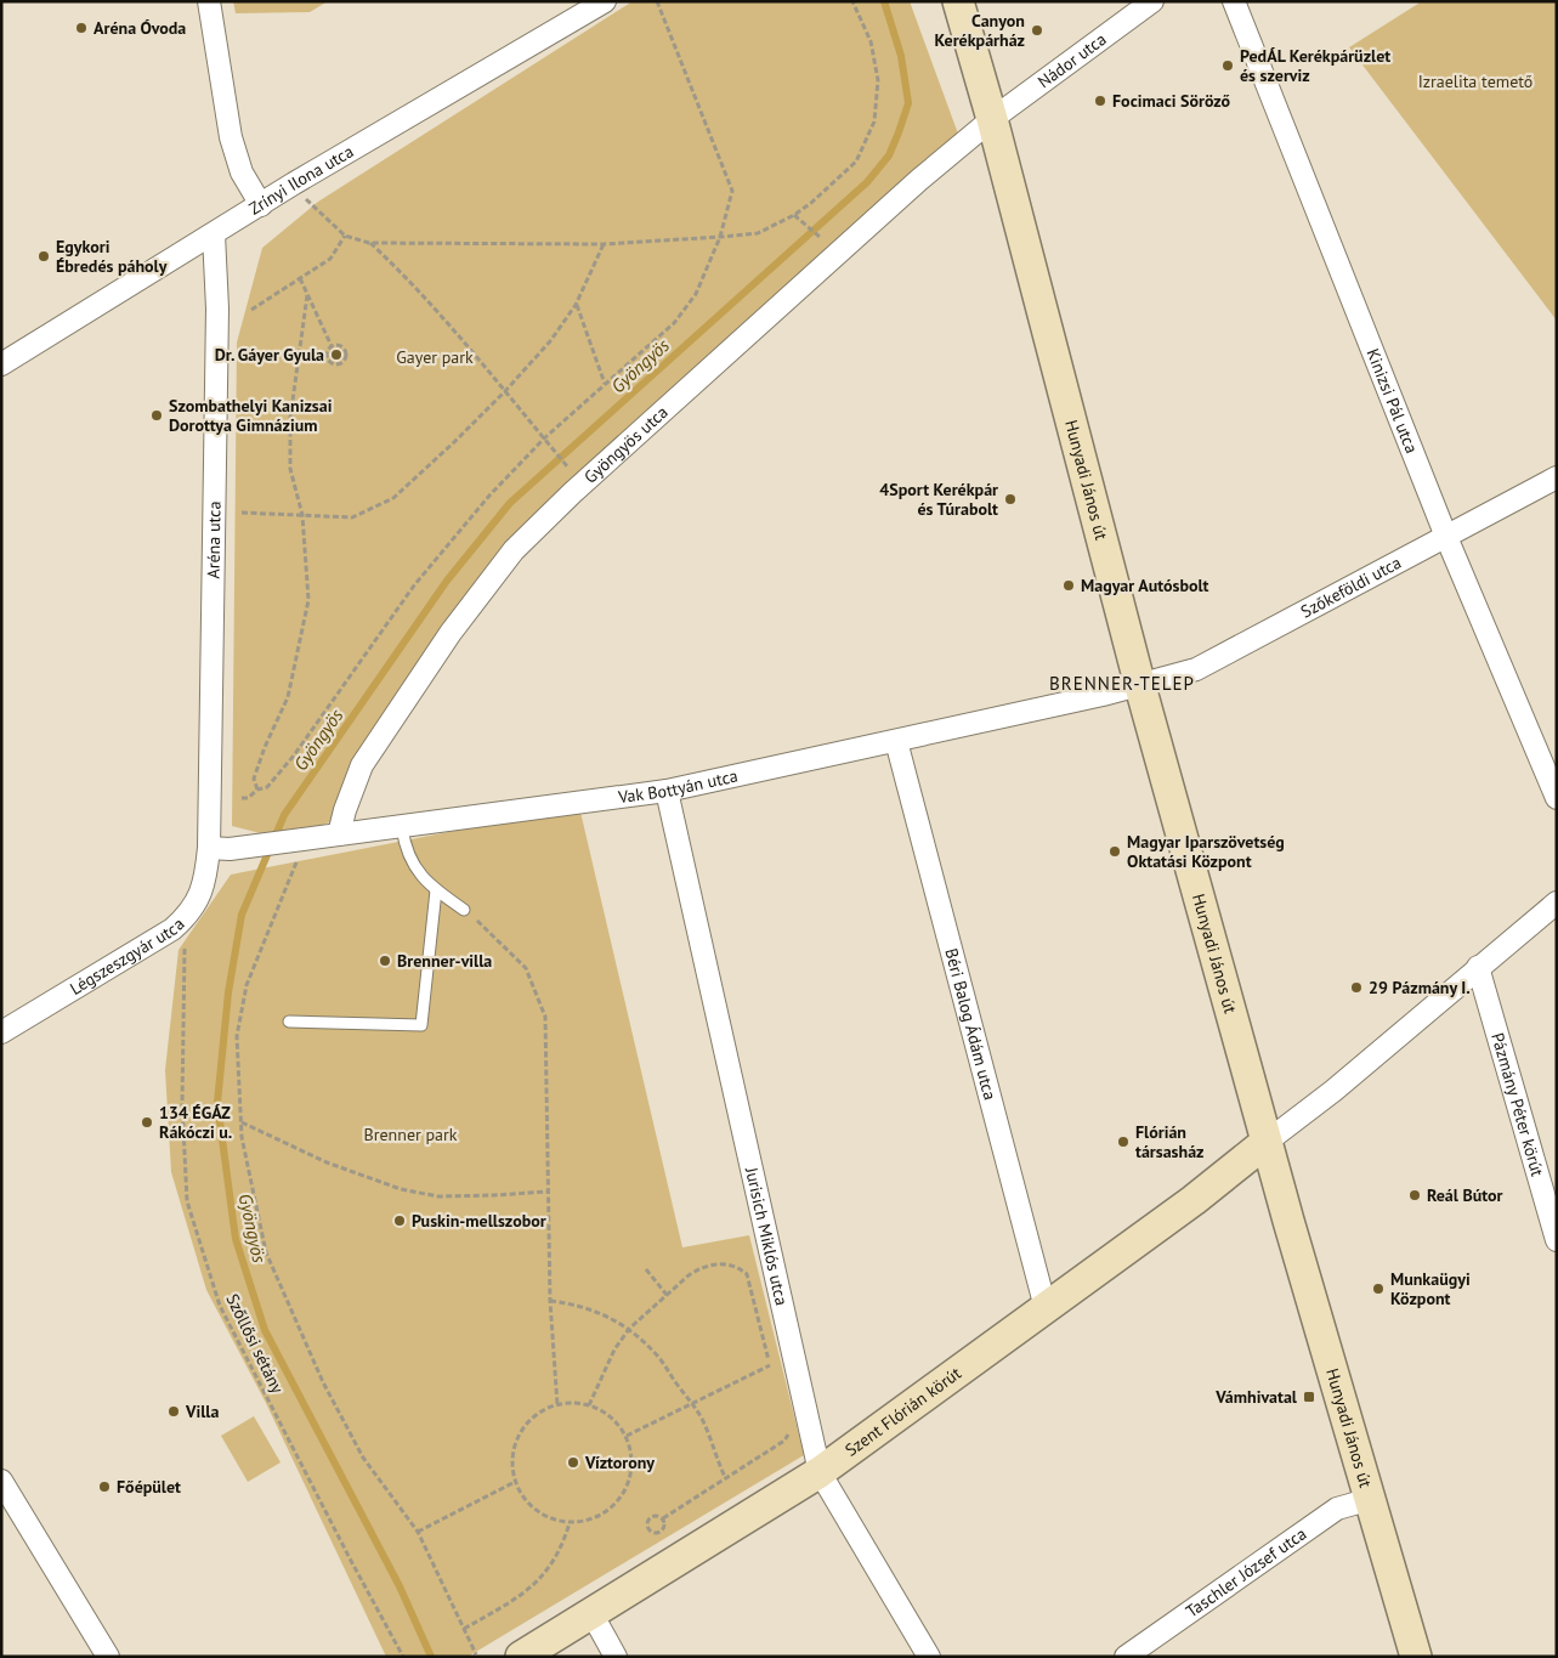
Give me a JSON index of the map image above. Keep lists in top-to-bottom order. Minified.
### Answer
{"streets":{"street":["Nádor utca","Zrínyi Ilona utca","Kinizsi Pál utca","Gyöngyös utca","Hunyadi János út","Aréna utca","Szőkeföldi utca","Vak Bottyán utca","Légszeszgyár utca","Béri Balog Ádám utca","Pázmány Péter körút","Jurisich Miklós utca","Szent Flórián körút","Taschler József utca"],"path":["Szőllősi sétány"]},"crossings":[["Nádor utca","Gyöngyös utca"],["Nádor utca","Hunyadi János út"],["Zrínyi Ilona utca","Aréna utca"],["Kinizsi Pál utca","Szőkeföldi utca"],["Gyöngyös utca","Hunyadi János út"],["Gyöngyös utca","Vak Bottyán utca"],["Hunyadi János út","Szőkeföldi utca"],["Hunyadi János út","Vak Bottyán utca"],["Hunyadi János út","Szent Flórián körút"],["Hunyadi János út","Taschler József utca"],["Aréna utca","Vak Bottyán utca"],["Aréna utca","Légszeszgyár utca"],["Szőkeföldi utca","Vak Bottyán utca"],["Vak Bottyán utca","Légszeszgyár utca"],["Vak Bottyán utca","Béri Balog Ádám utca"],["Vak Bottyán utca","Jurisich Miklós utca"],["Béri Balog Ádám utca","Szent Flórián körút"],["Jurisich Miklós utca","Szent Flórián körút"]],"districts":["BRENNER-TELEP"],"water":["Gyöngyös"],"parks":["Izraelita temető","Gayer park","Brenner park"],"places":{"other":["Aréna Óvoda","Canyon Kerékpárház","PedÁL Kerékpárüzlet és szerviz","Focimaci Söröző","Egykori Ébredés páholy","Dr. Gáyer Gyula","Szombathelyi Kanizsai Dorottya Gimnázium","4Sport Kerékpár és Túrabolt","Magyar Autósbolt","Magyar Iparszövetség Oktatási Központ","Brenner-villa","29 Pázmány I.","134 ÉGÁZ Rákóczi u.","Flórián társasház","Reál Bútor","Puskin-mellszobor","Munkaügyi Központ","Villa","Víztorony","Főépület"],"transit":["Vámhivatal"]}}
